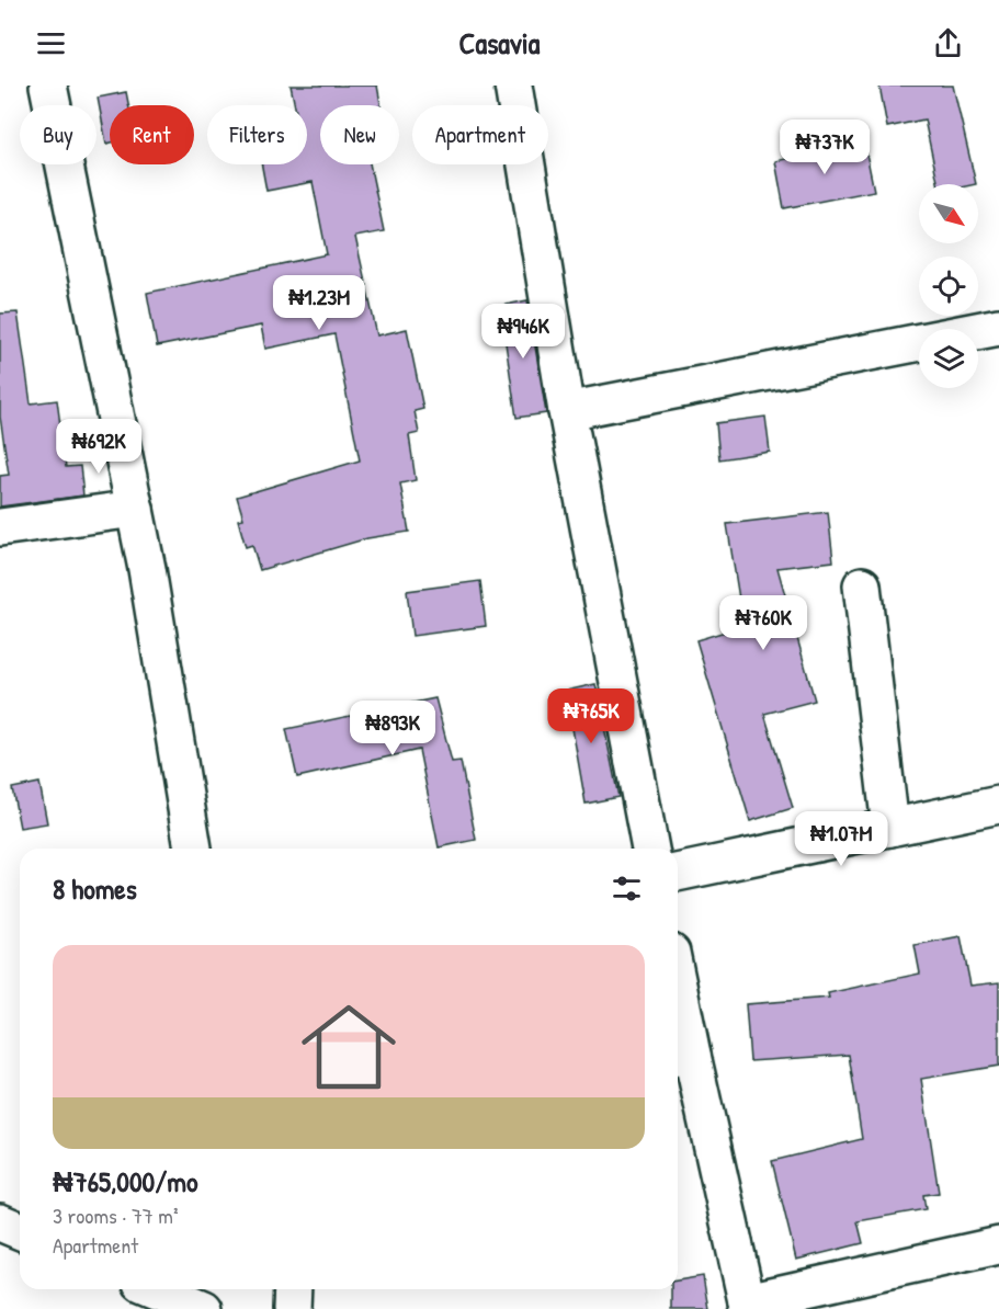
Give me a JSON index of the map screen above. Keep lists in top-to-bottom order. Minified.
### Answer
{"north":"bottom right","page":{"header":"Casavia","chip":["Buy","Rent","Filters","New","Apartment"],"price":["₦737K","₦1.23M","₦946K","₦692K","₦760K","₦765K","₦893K","₦1.07M"],"heading":"8 homes","list":[{"name":"₦765,000/mo","note":"3 rooms · 77 m² · Apartment"}]}}
